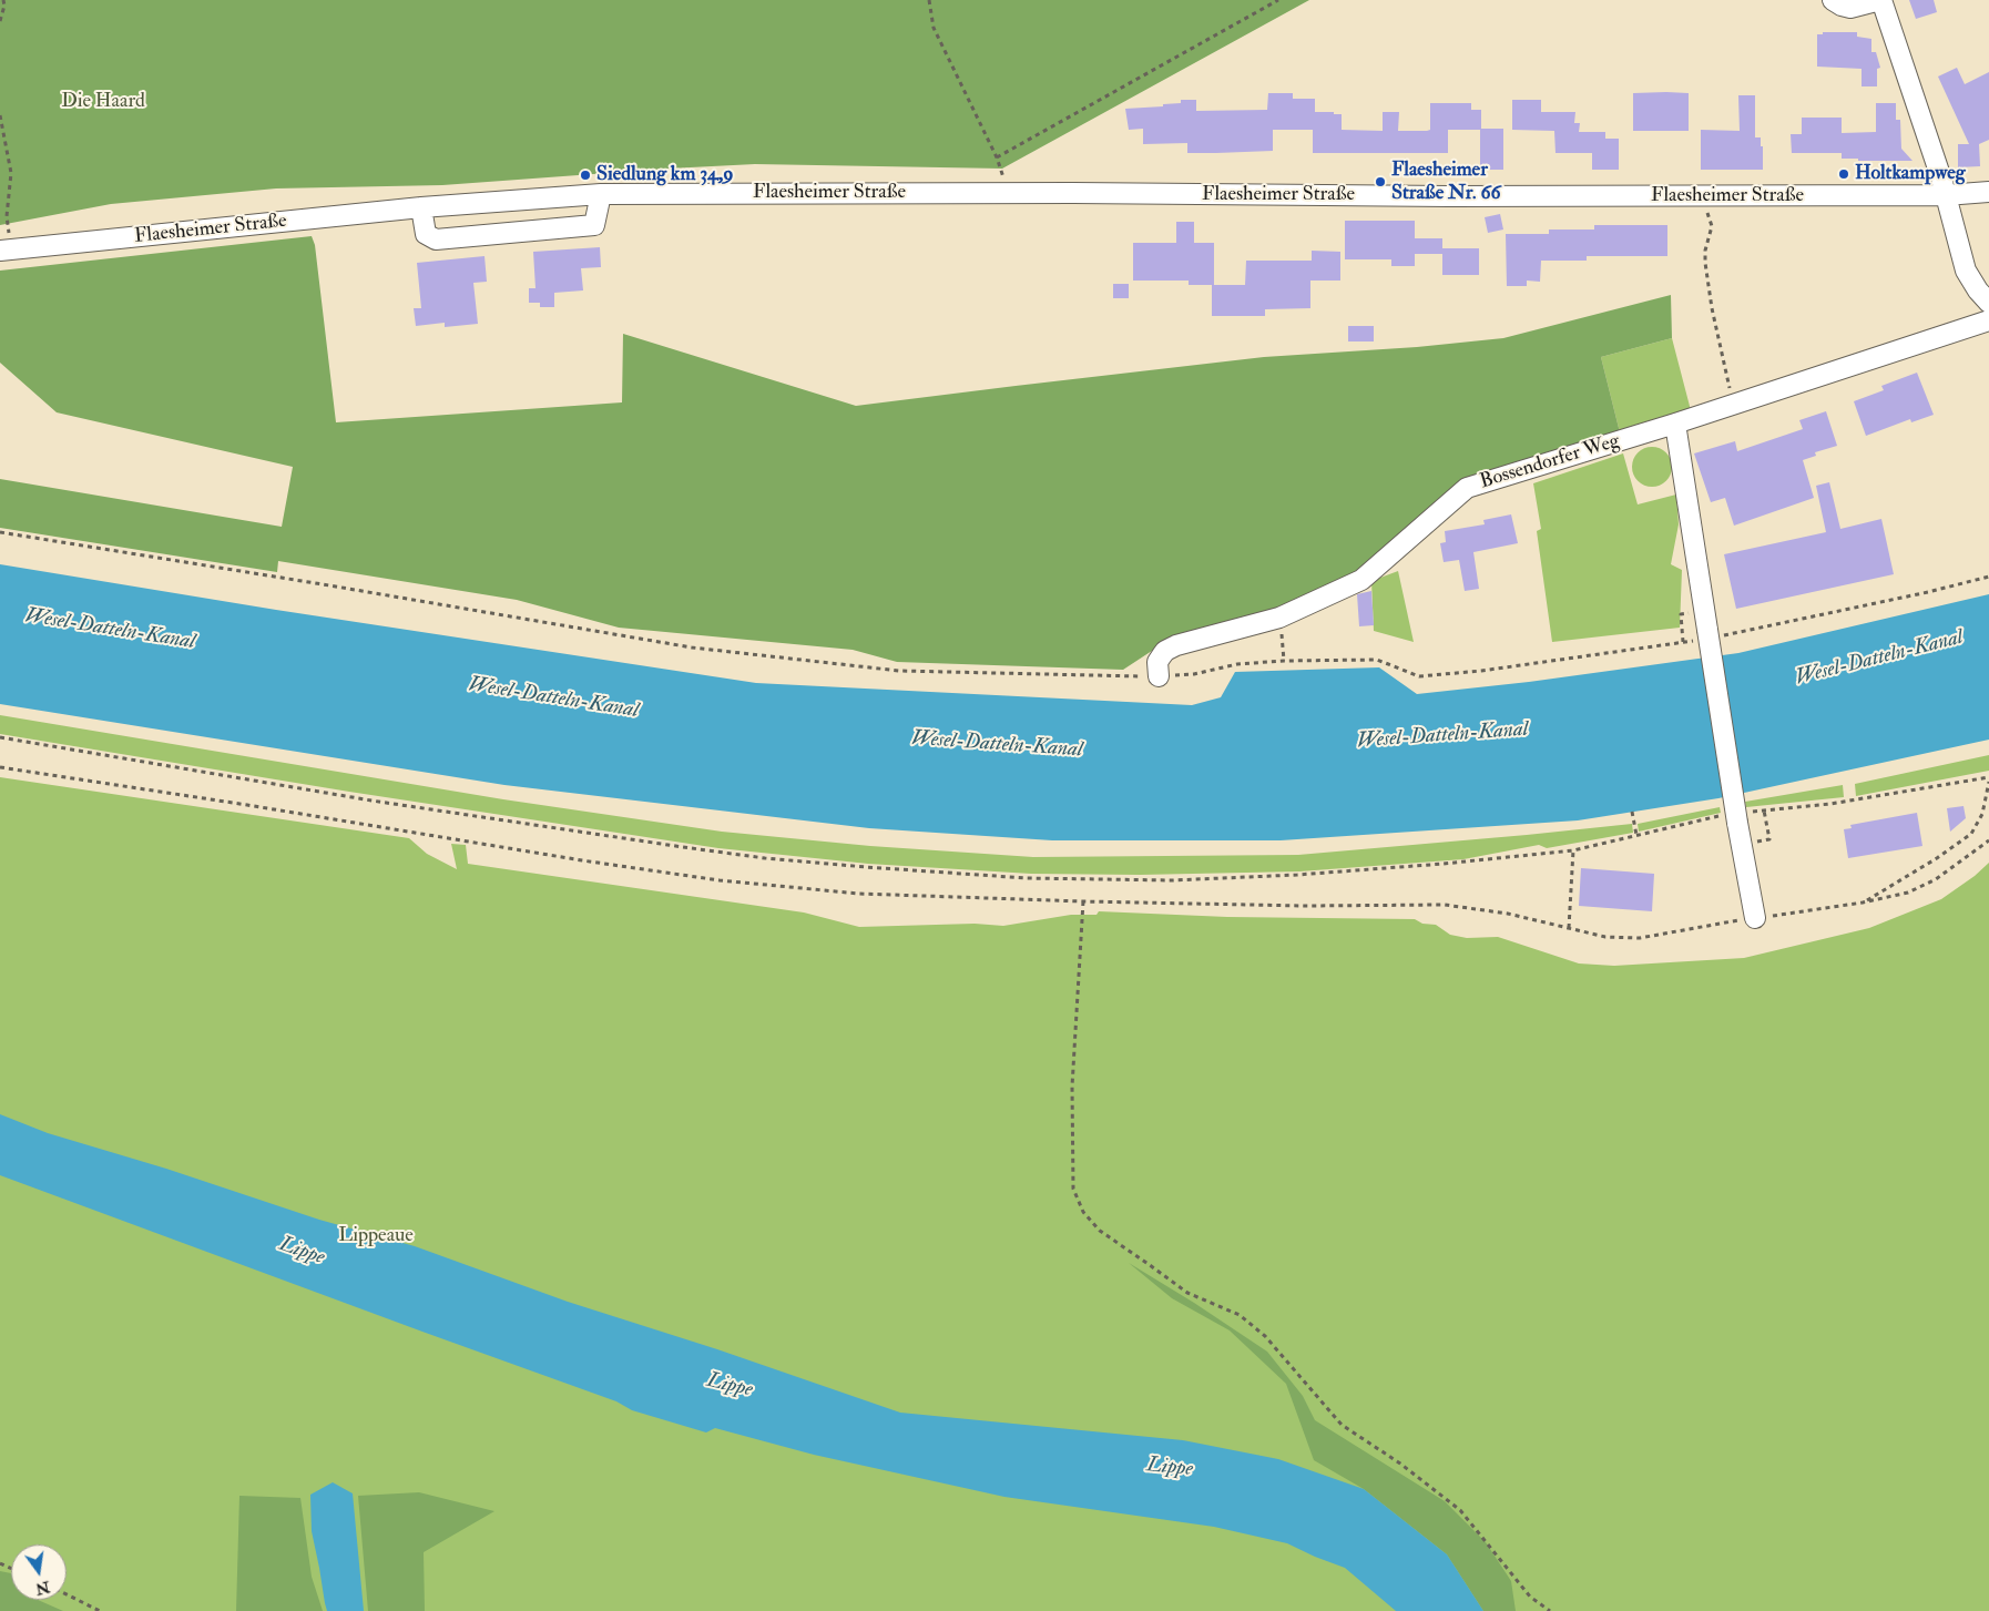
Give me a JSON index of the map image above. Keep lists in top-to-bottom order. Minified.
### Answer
{"streets":{"street":["Flaesheimer Straße","Bossendorfer Weg"]},"water":["Wesel-Datteln-Kanal","Lippe"],"parks":["Die Haard","Lippeaue"],"places":["Holtkampweg","Siedlung km 34,9","Flaesheimer Straße Nr. 66"],"north":"bottom"}
